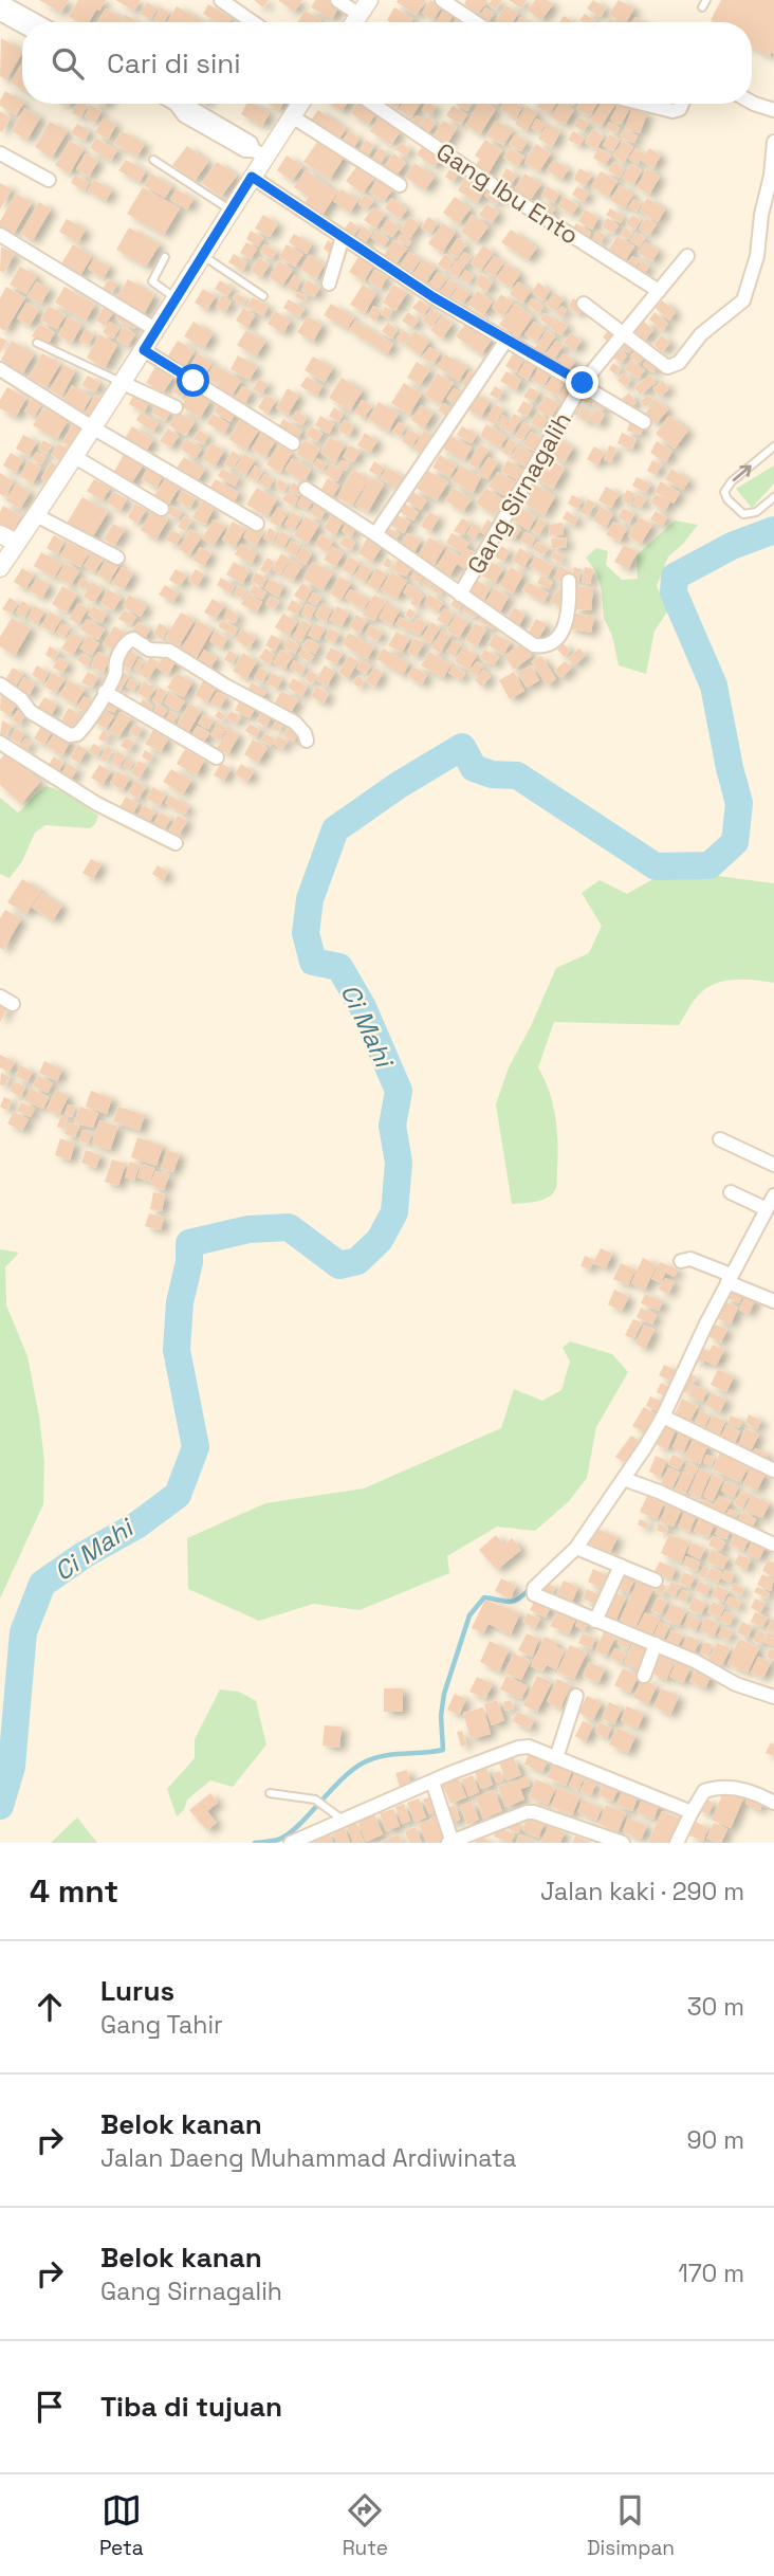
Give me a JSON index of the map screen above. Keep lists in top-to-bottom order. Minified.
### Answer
{"streets":{"street":["Gang Ibu Ento","Gang Sirnagalih"]},"water":["Ci Mahi"],"page":{"search":"Cari di sini","heading":["4 mnt","Jalan kaki · 290 m"],"list":[["Lurus","Gang Tahir","30 m"],["Belok kanan","Jalan Daeng Muhammad Ardiwinata","90 m"],["Belok kanan","Gang Sirnagalih","170 m"],"Tiba di tujuan"],"nav":["Peta","Rute","Disimpan"]}}
